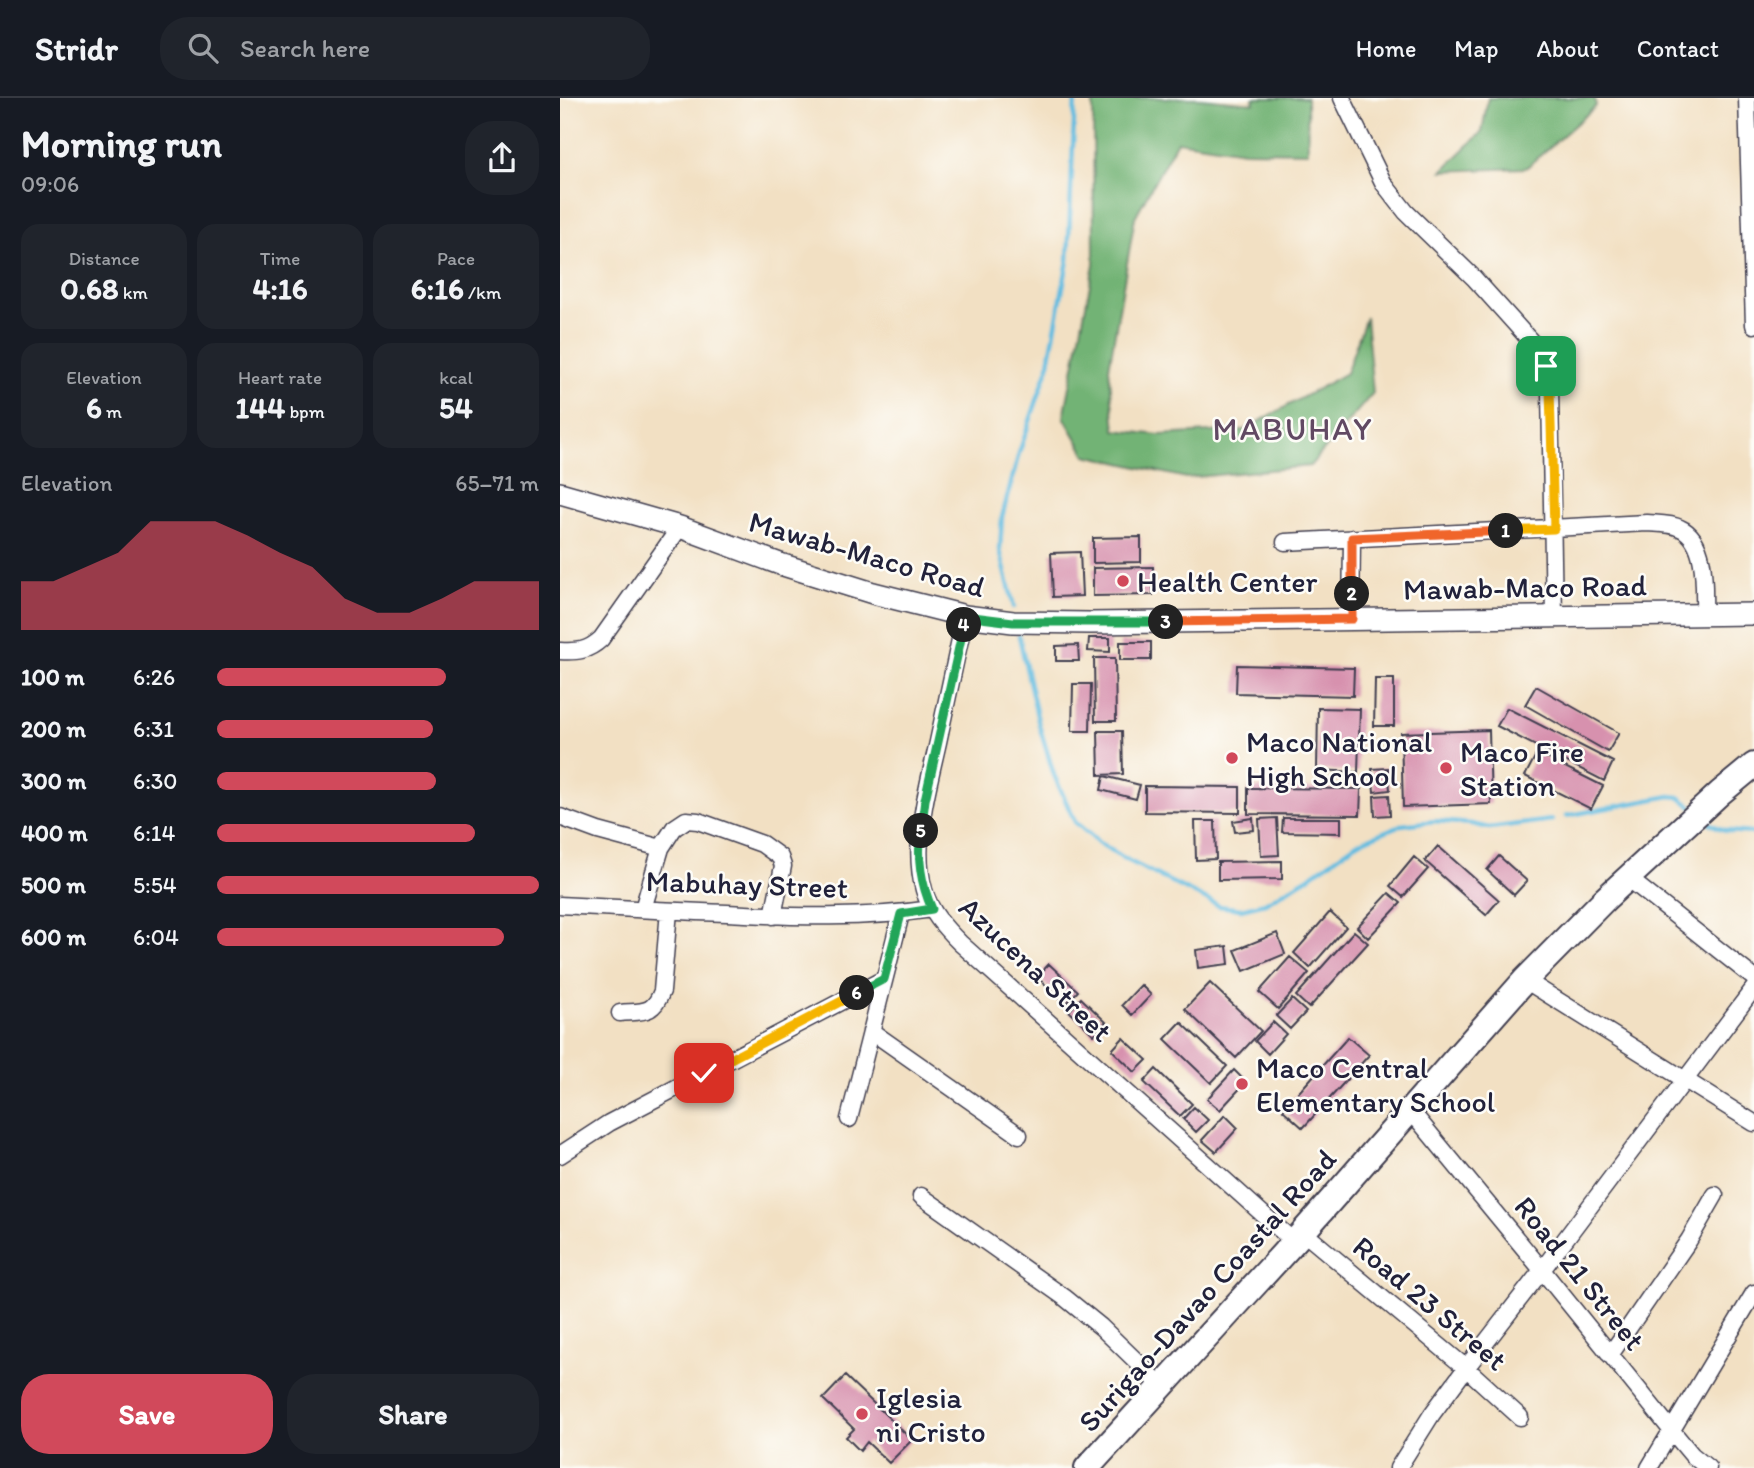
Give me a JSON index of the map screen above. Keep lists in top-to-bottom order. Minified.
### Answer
{"streets":{"highway":["Surigao-Davao Coastal Road"],"main road":["Mawab-Maco Road"],"street":["Mabuhay Street","Azucena Street","Road 21 Street","Road 23 Street"]},"crossings":[["Mawab-Maco Road","Azucena Street"],["Mabuhay Street","Azucena Street"],["Azucena Street","Surigao-Davao Coastal Road"],["Azucena Street","Road 23 Street"],["Road 21 Street","Surigao-Davao Coastal Road"],["Surigao-Davao Coastal Road","Road 23 Street"]],"districts":["MABUHAY"],"places":["Health Center","Maco National High School","Maco Fire Station","Maco Central Elementary School","Iglesia ni Cristo"],"page":{"header":"Stridr","search":"Search here","nav":["Home","Map","About","Contact"],"heading":["Morning run","09:06"],"stats":[["Distance","0.68 km"],["Time","4:16"],["Pace","6:16 /km"],["Elevation","6 m"],["Heart rate","144 bpm"],["kcal","54"]],"chart":["Elevation","65–71 m"],"pins":["1","2","3","4","5","6"],"list":[{"name":"100 m","note":"6:26"},{"name":"200 m","note":"6:31"},{"name":"300 m","note":"6:30"},{"name":"400 m","note":"6:14"},{"name":"500 m","note":"5:54"},{"name":"600 m","note":"6:04"}],"buttons":["Save","Share"]}}
